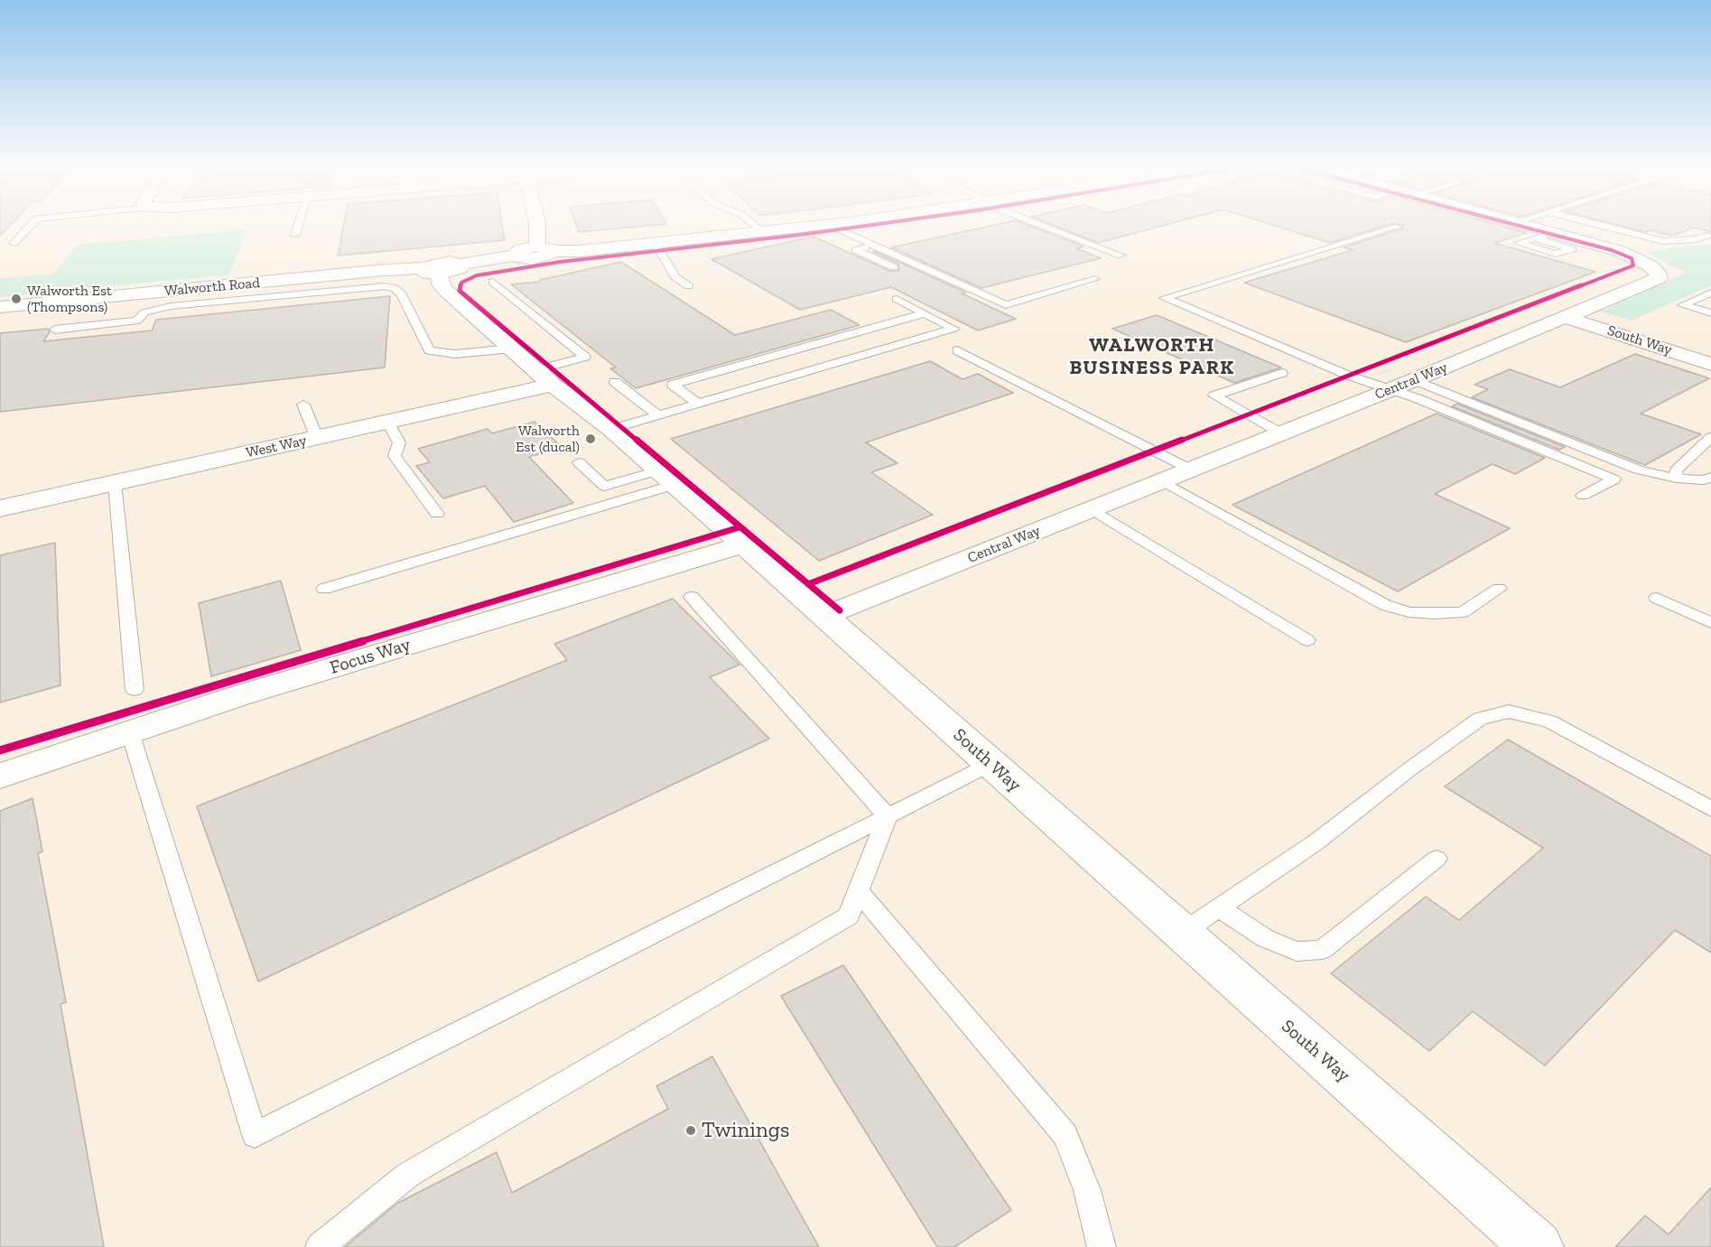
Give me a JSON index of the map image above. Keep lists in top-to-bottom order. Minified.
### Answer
{"streets":{"street":["Walworth Road","South Way","Central Way","West Way","Focus Way"]},"crossings":[["Walworth Road","South Way"],["South Way","Central Way"],["South Way","West Way"],["South Way","Focus Way"]],"districts":["WALWORTH BUSINESS PARK"],"places":["Walworth Est (Thompsons)","Walworth Est (ducal)","Twinings"]}
